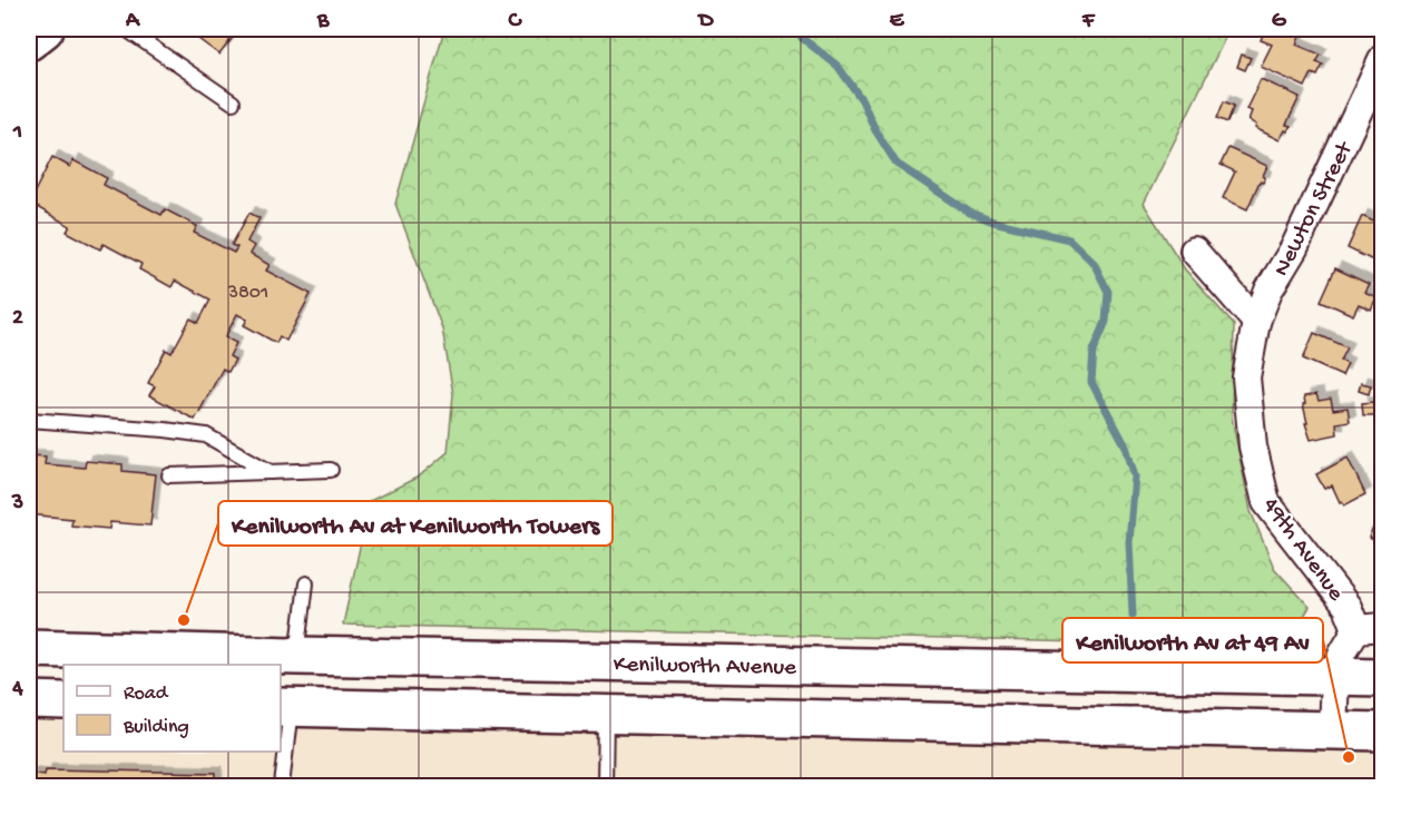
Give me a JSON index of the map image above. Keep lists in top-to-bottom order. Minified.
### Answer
{"streets":{"main road":["Kenilworth Avenue"],"street":["Newton Street","49th Avenue"]},"crossings":[["Newton Street","49th Avenue"]],"places":["Kenilworth Av at Kenilworth Towers","Kenilworth Av at 49 Av"],"house_numbers":["3801"],"legend":["Road","Building"],"grid":{"columns":["A","B","C","D","E","F","G"],"rows":["1","2","3","4"]}}
